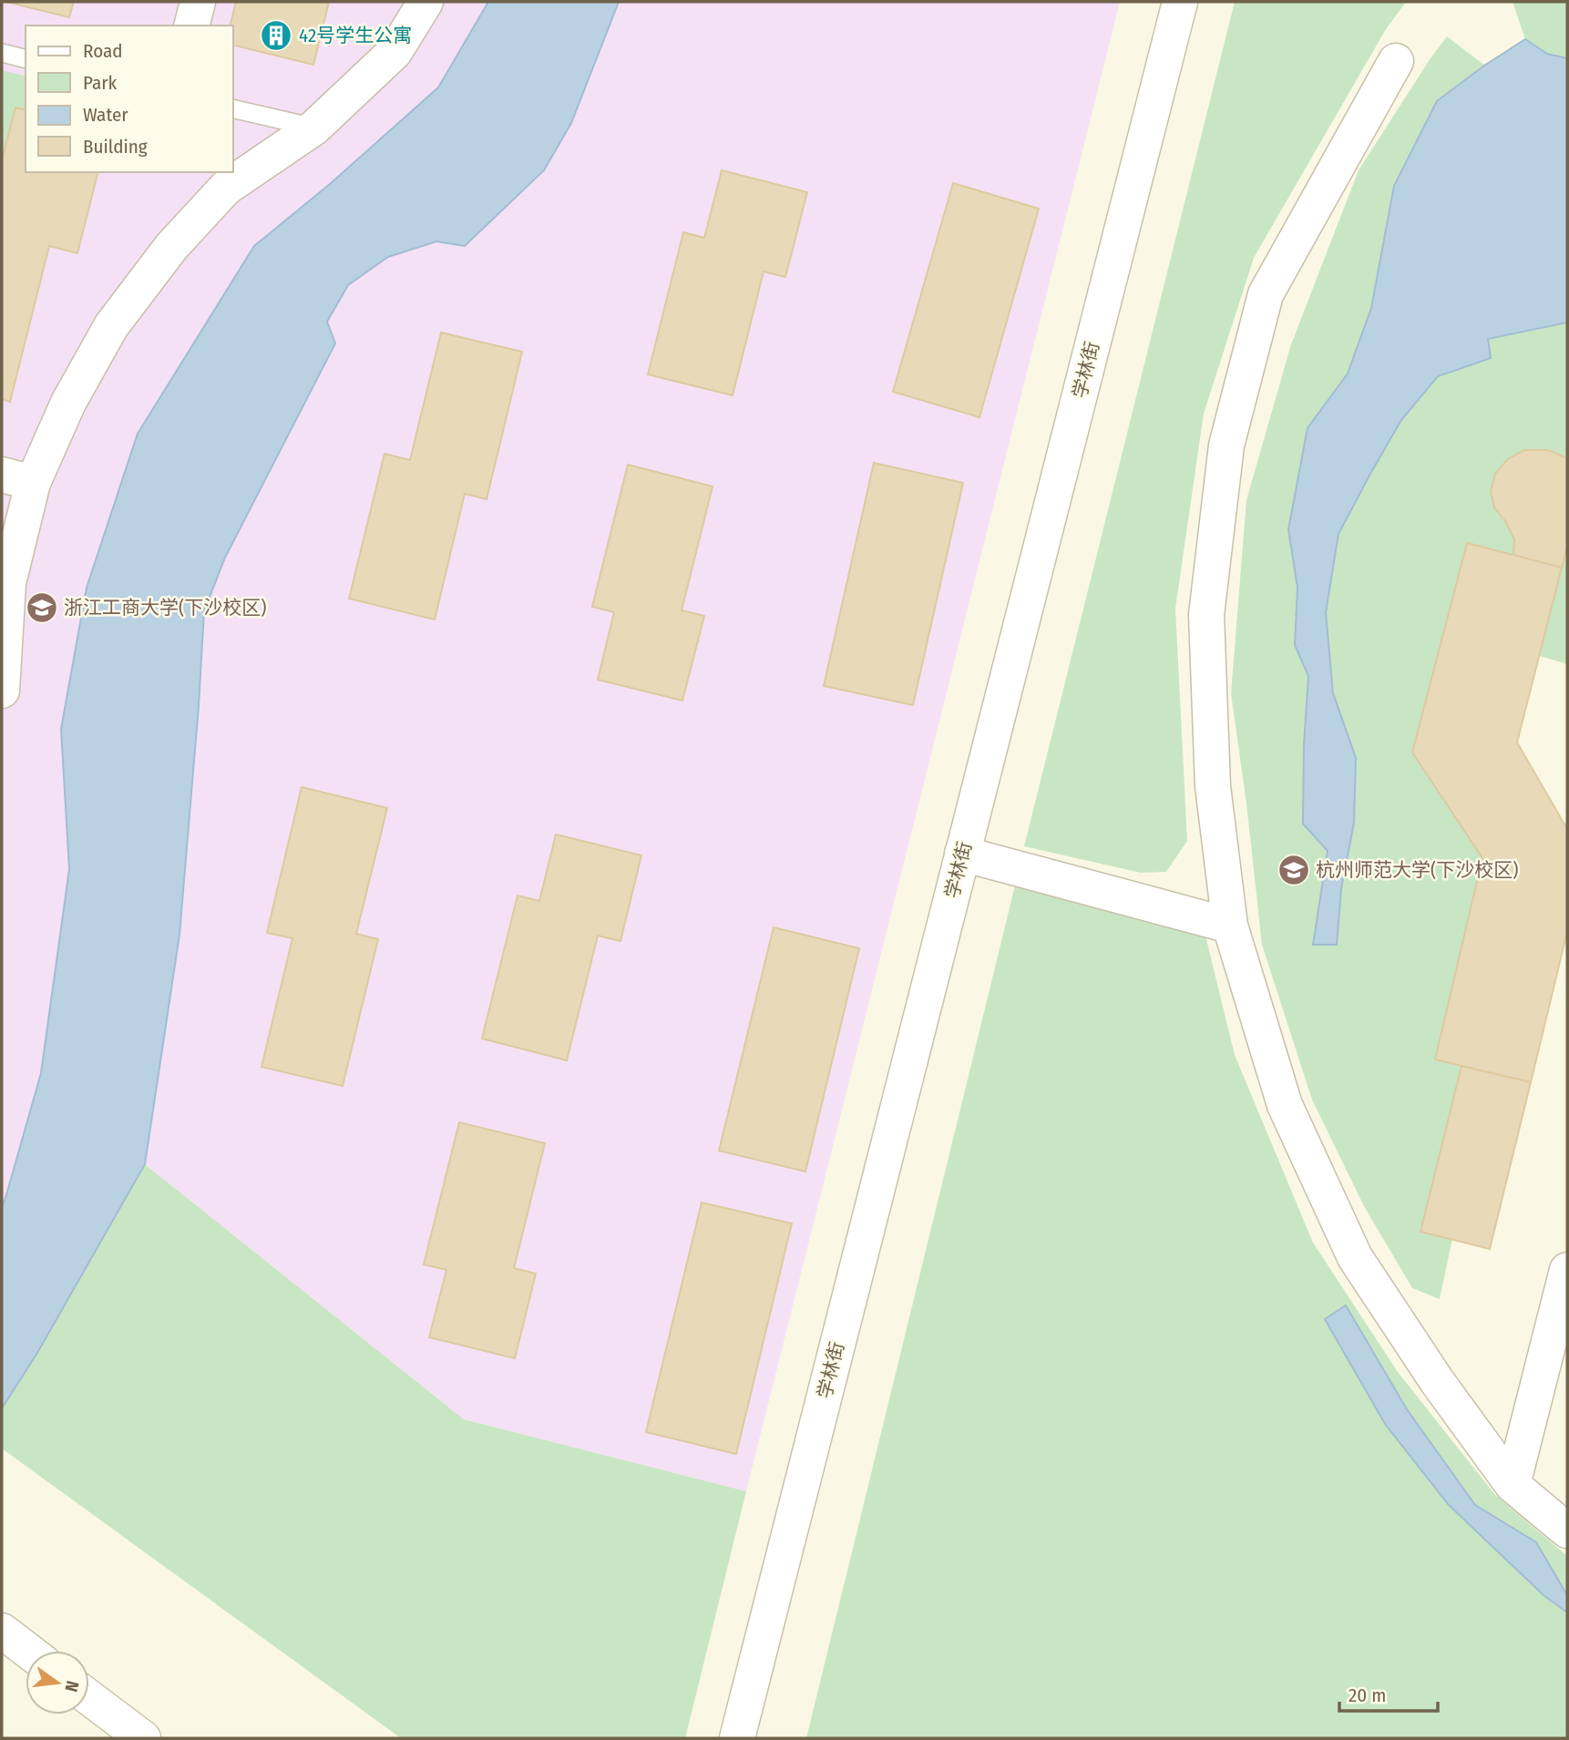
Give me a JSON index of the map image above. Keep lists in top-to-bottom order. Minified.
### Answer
{"streets":{"street":["学林街"]},"places":{"building":["42号学生公寓"],"school or university":["浙江工商大学(下沙校区)","杭州师范大学(下沙校区)"]},"legend":["Road","Park","Water","Building"],"scale_bar":"20 m","north":"right"}
